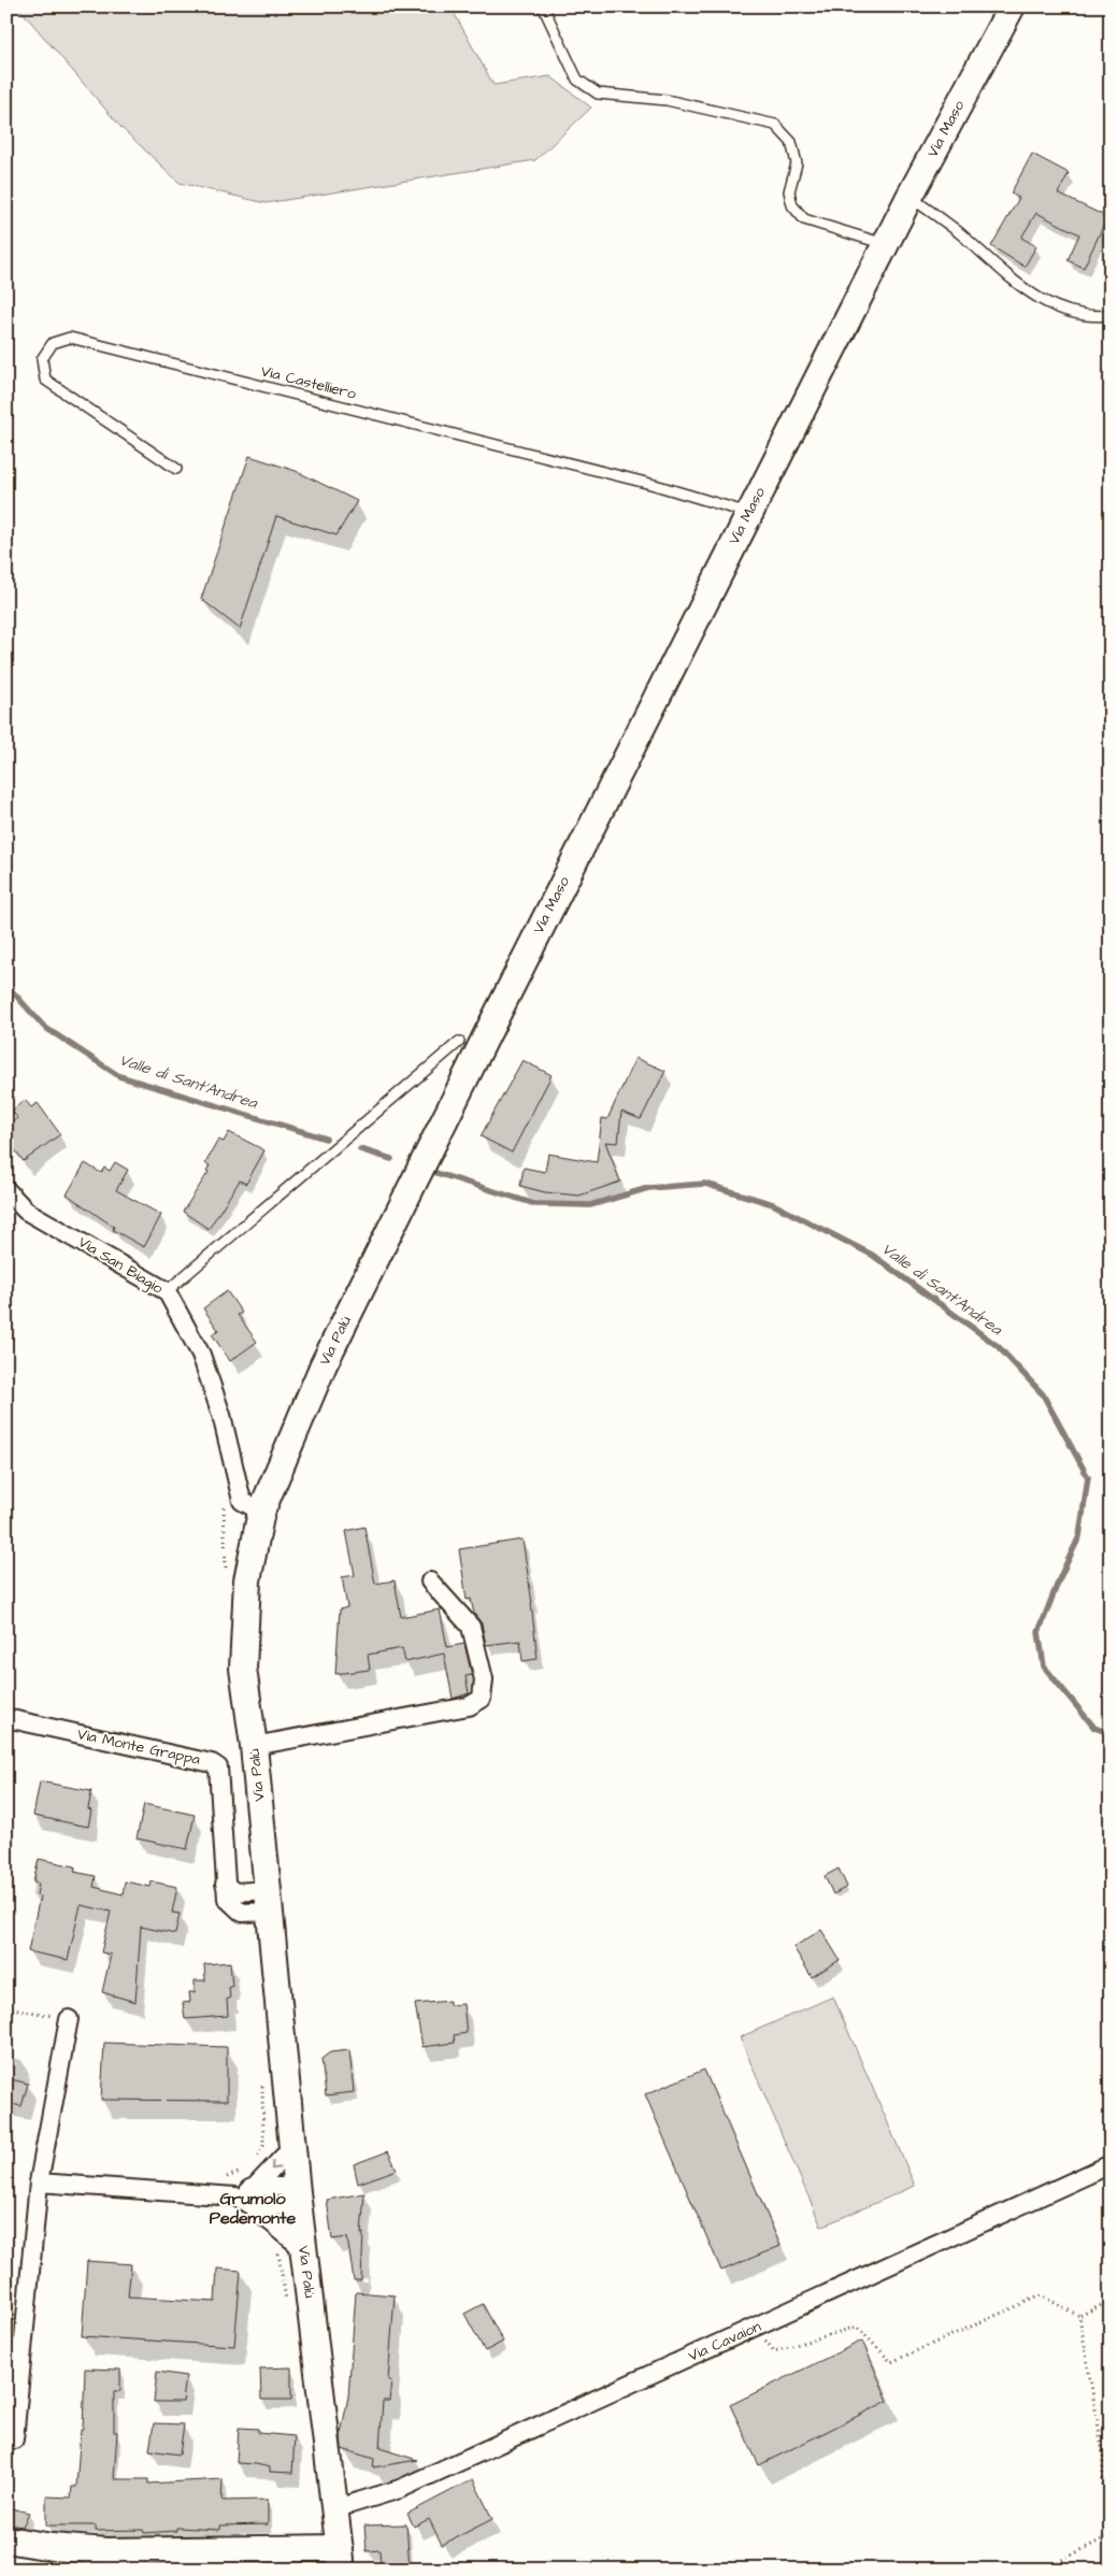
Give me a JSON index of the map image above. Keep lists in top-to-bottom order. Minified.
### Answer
{"streets":{"main road":["Via Maso","Via Palù"],"street":["Via San Biagio","Via Monte Grappa","Via Cavaion"],"lane":["Via Castelliero"]},"crossings":[["Via Maso","Via Castelliero"],["Via Maso","Via Palù"],["Via San Biagio","Via Palù"],["Via Palù","Via Monte Grappa"],["Via Palù","Via Cavaion"]],"districts":["Grumolo Pedemonte"],"water":["Valle di Sant'Andrea"]}
